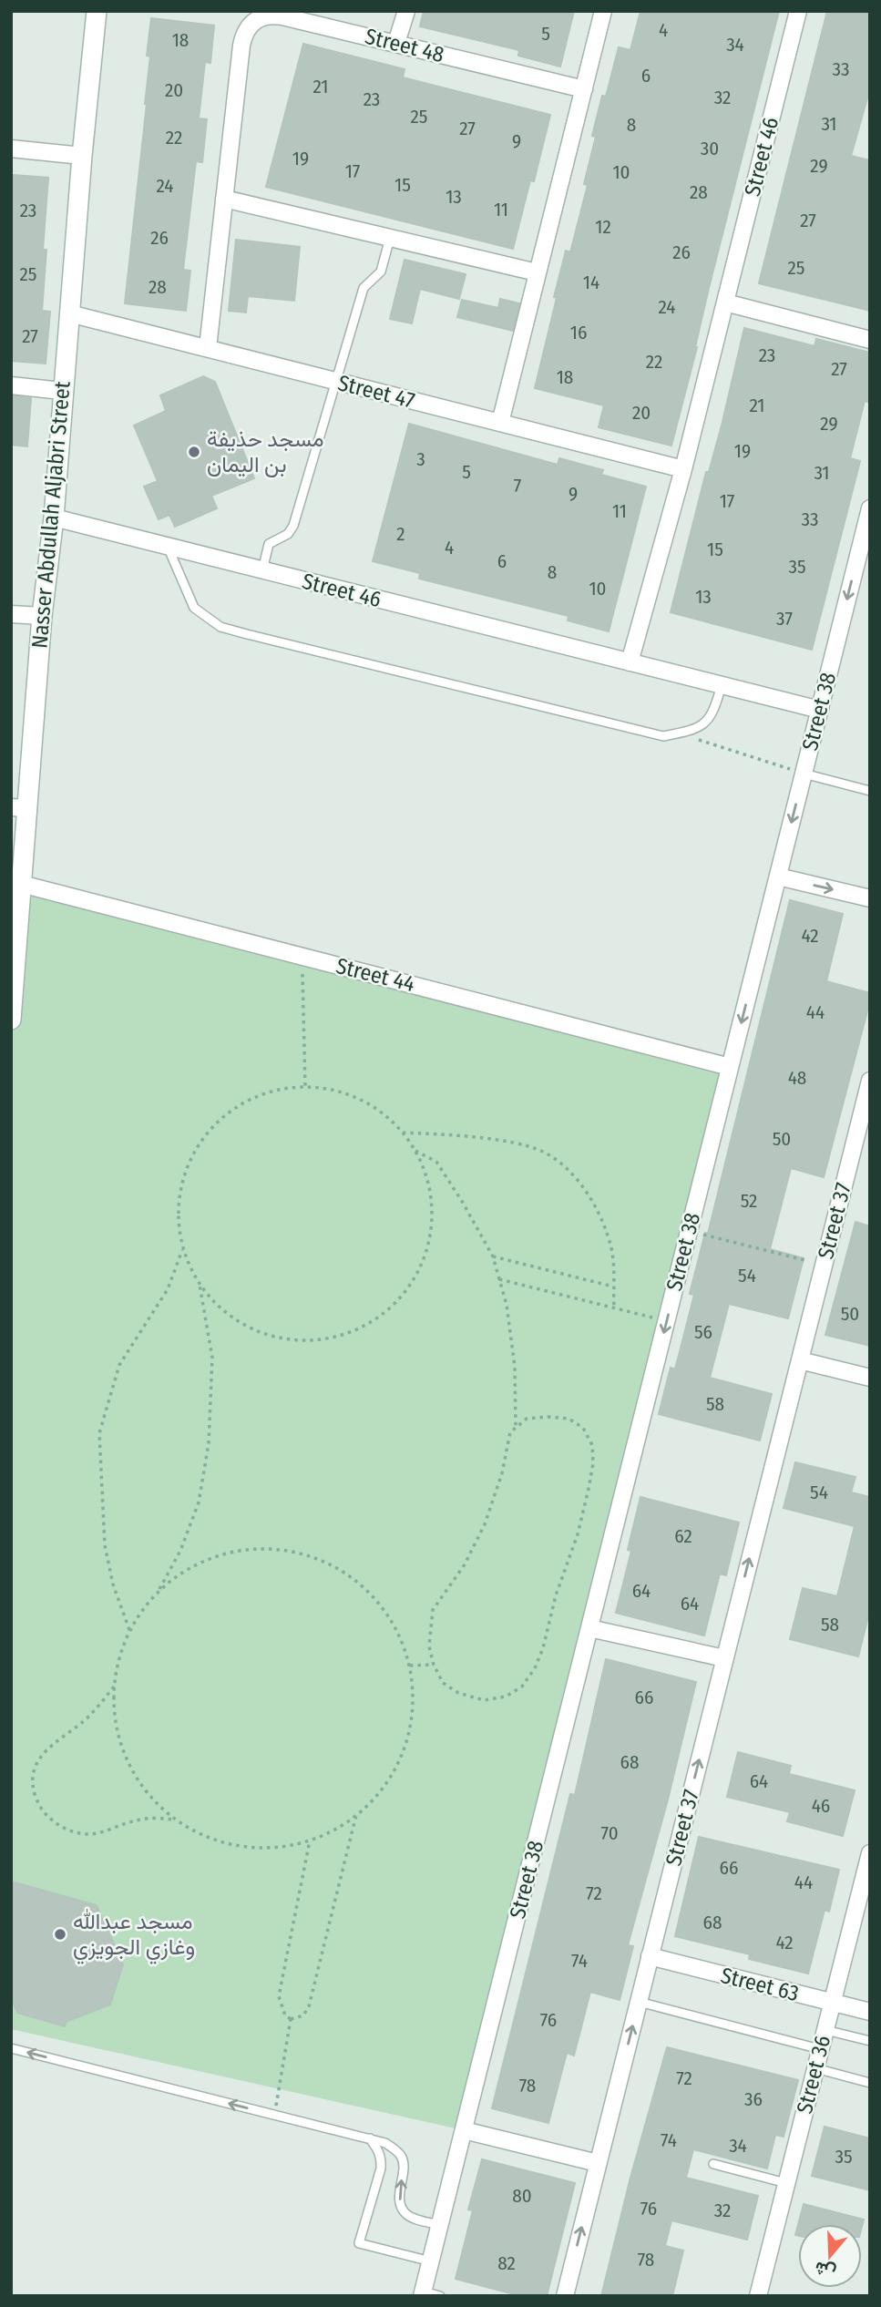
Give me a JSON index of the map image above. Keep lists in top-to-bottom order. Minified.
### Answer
{"streets":{"street":["Street 48","Street 46","Street 47","Nasser Abdullah Aljabri Street","Street 38","Street 44","Street 37","Street 63","Street 36"]},"crossings":[["Street 48","Street 47"],["Street 46","Street 47"],["Street 46","Nasser Abdullah Aljabri Street"],["Street 46","Street 38"],["Street 47","Nasser Abdullah Aljabri Street"],["Nasser Abdullah Aljabri Street","Street 44"],["Street 38","Street 44"],["Street 37","Street 63"],["Street 63","Street 36"]],"one_way":["Street 38","Street 37"],"places":["مسجد حذيفة بن اليمان","مسجد عبدالله وغازي الجويزي"],"house_numbers":["4","5","18","34","33","6","21","20","32","23","25","31","8","27","22","9","30","19","29","17","10","15","24","28","13","11","23","27","12","26","26","25","25","14","28","24","16","27","23","22","27","18","21","20","29","19","3","5","31","7","9","17","11","33","2","4","15","6","35","8","10","13","37","42","44","48","50","52","54","50","56","58","54","62","64","64","58","66","68","64","46","70","66","44","72","68","42","74","76","72","78","36","74","34","35","80","76","32","78","82"],"north":"bottom"}
